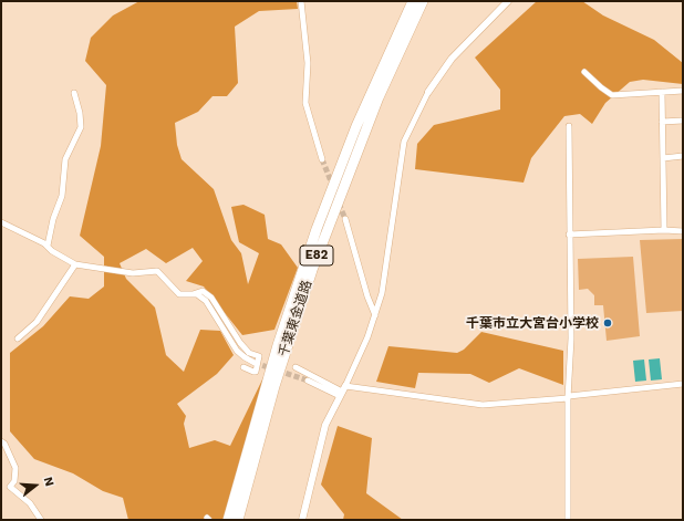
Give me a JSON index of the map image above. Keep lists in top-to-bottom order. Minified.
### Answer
{"streets":{"highway":["E82","千葉東金道路"]},"places":["千葉市立大宮台小学校"],"north":"right"}
